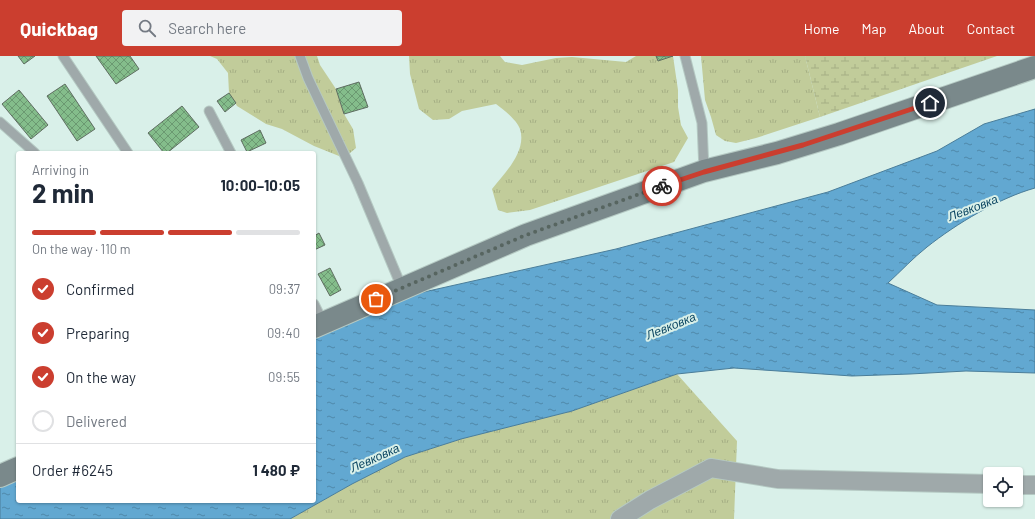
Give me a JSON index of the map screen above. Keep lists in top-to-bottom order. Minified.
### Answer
{"water":["Левковка"],"page":{"header":"Quickbag","search":"Search here","nav":["Home","Map","About","Contact"],"heading":["2 min","Arriving in","10:00–10:05"],"panel":["Order #6245","1 480 ₽"],"bar":"On the way · 110 m","list":[["Confirmed","09:37"],["Preparing","09:40"],["On the way","09:55"],"Delivered"]}}
